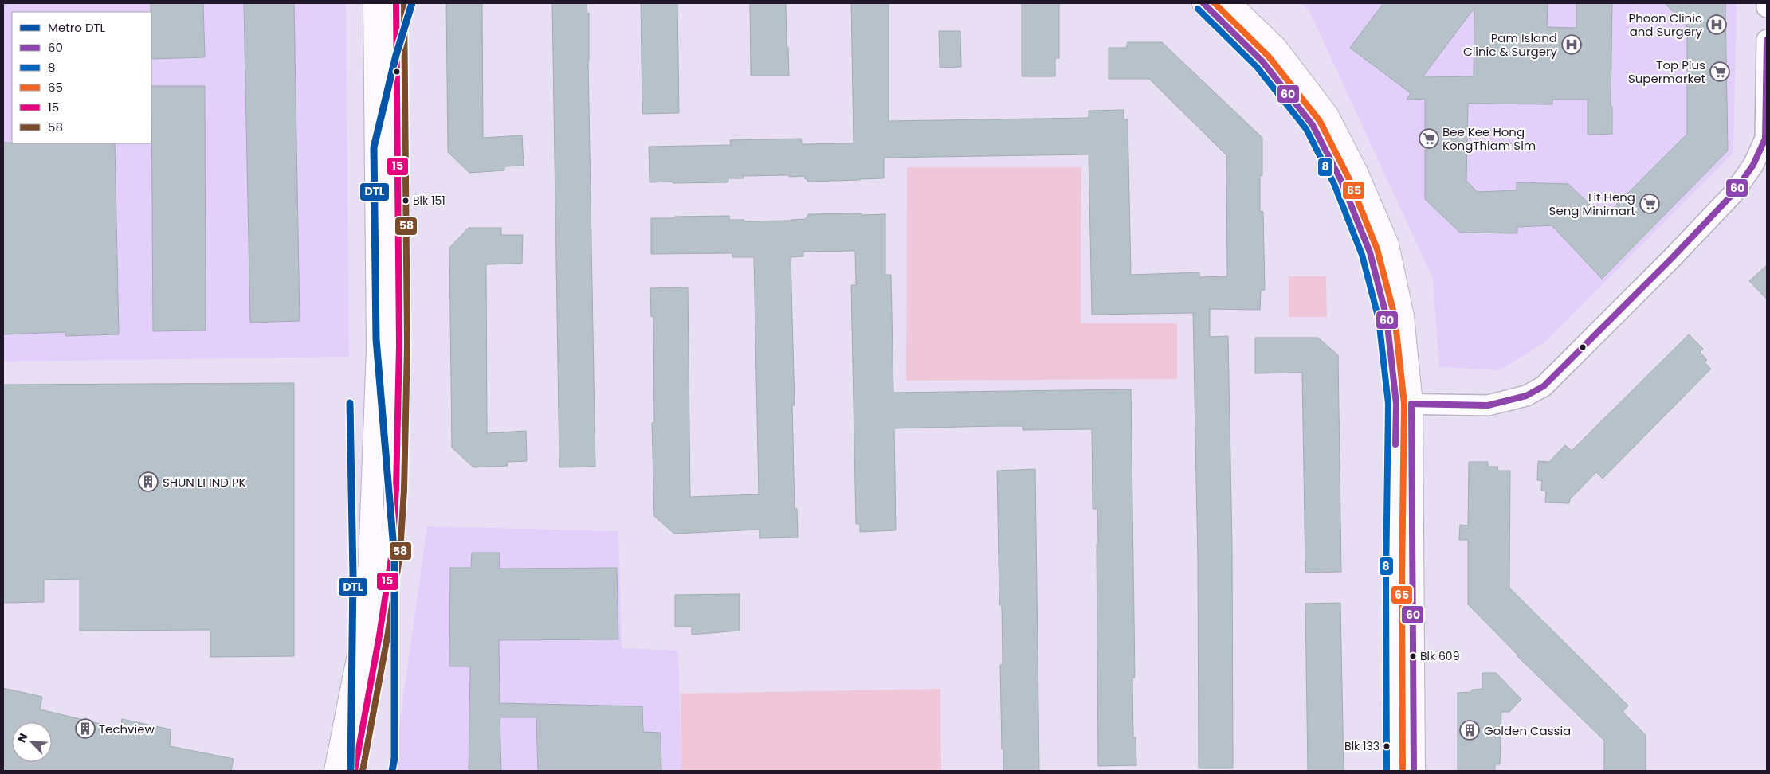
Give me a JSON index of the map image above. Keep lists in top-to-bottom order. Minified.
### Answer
{"places":{"hospital":["Phoon Clinic and Surgery","Pam Island Clinic & Surgery"],"supermarket":["Top Plus Supermarket","Bee Kee Hong KongThiam Sim","Lit Heng Seng Minimart"],"other":["Blk 151","Blk 609","Blk 133"],"building":["SHUN LI IND PK","Techview","Golden Cassia"]},"lines":["metro line DTL","transit line 60","transit line 65","transit line 15","transit line 58","transit line 8"],"legend":["Metro DTL","60","8","65","15","58"],"north":"top left"}
